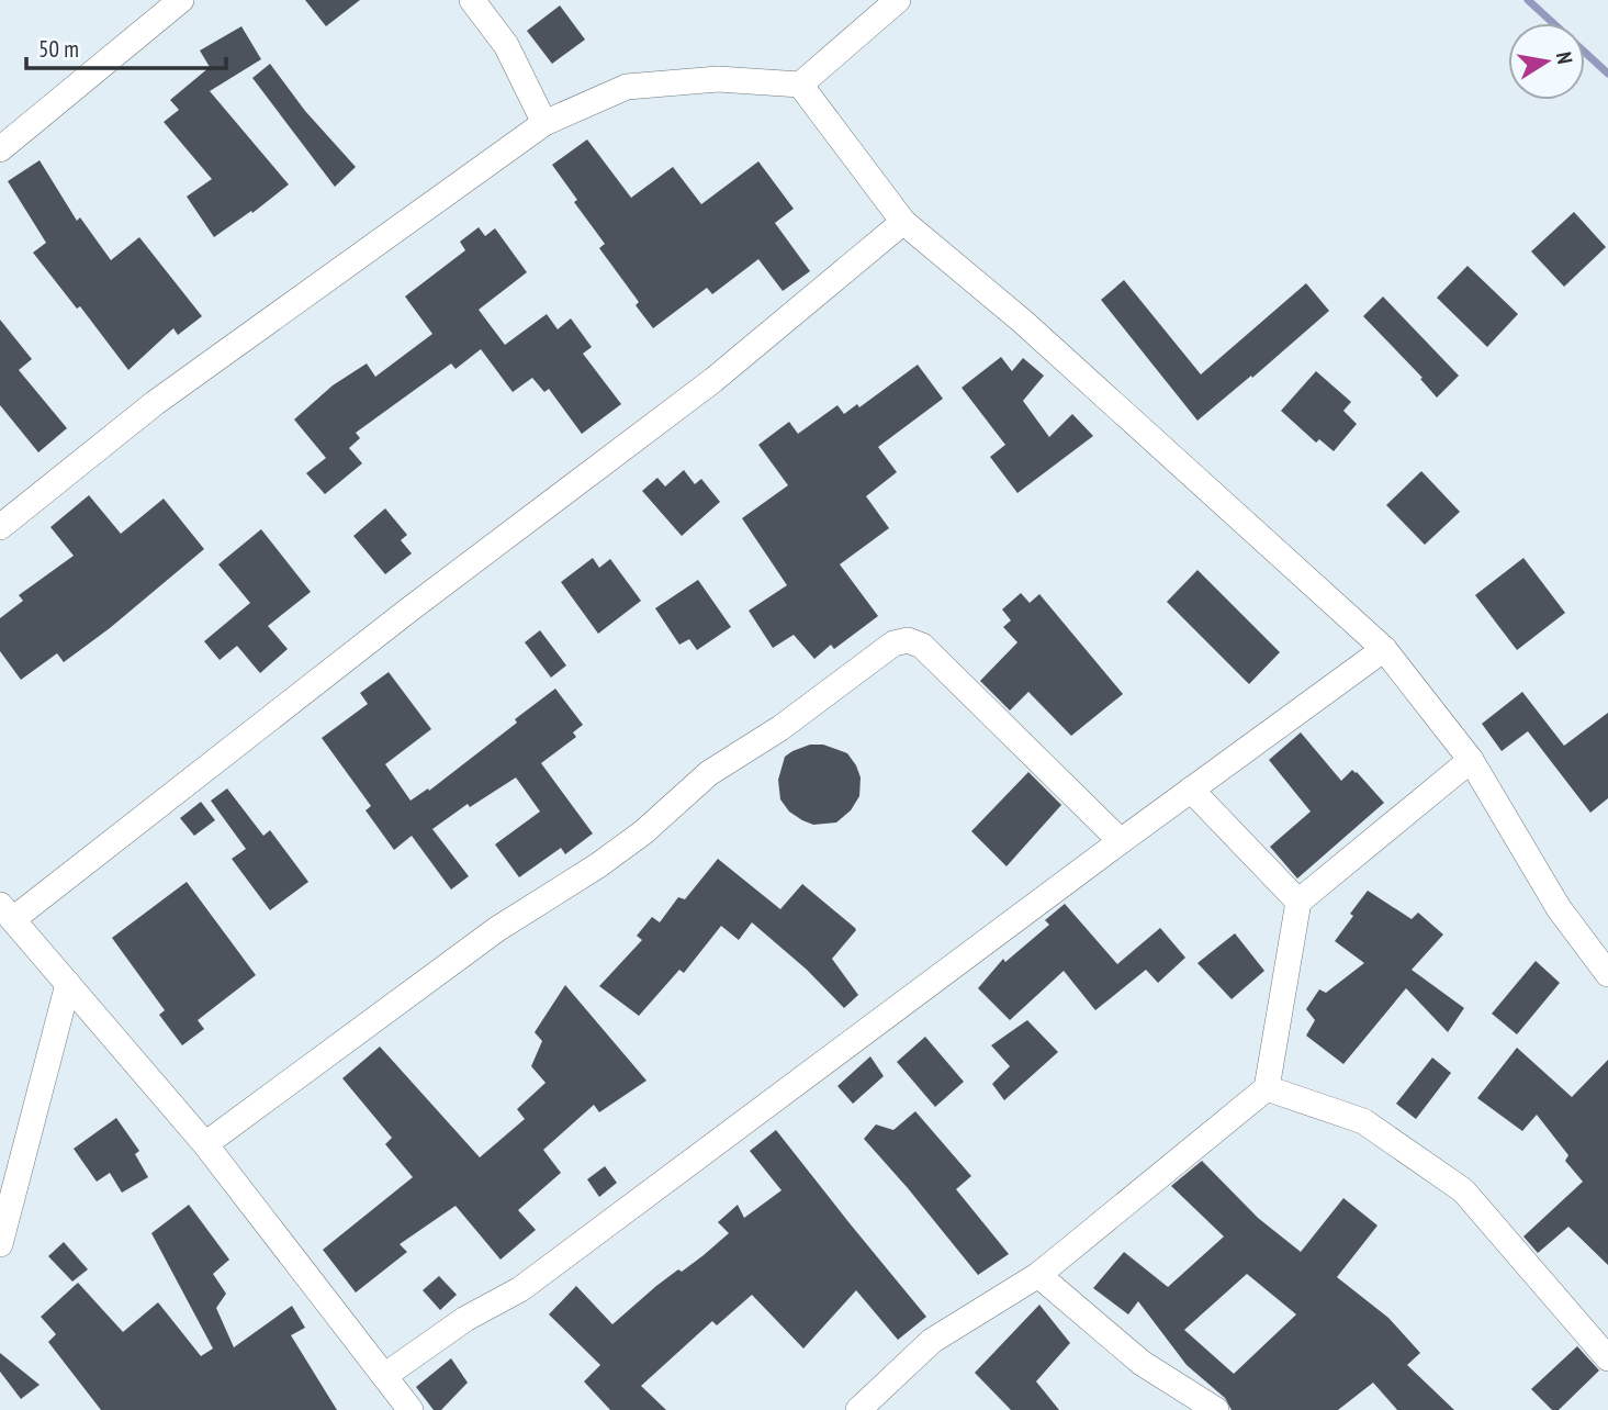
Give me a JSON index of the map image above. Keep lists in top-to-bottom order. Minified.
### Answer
{"scale_bar":"50 m","north":"right"}
